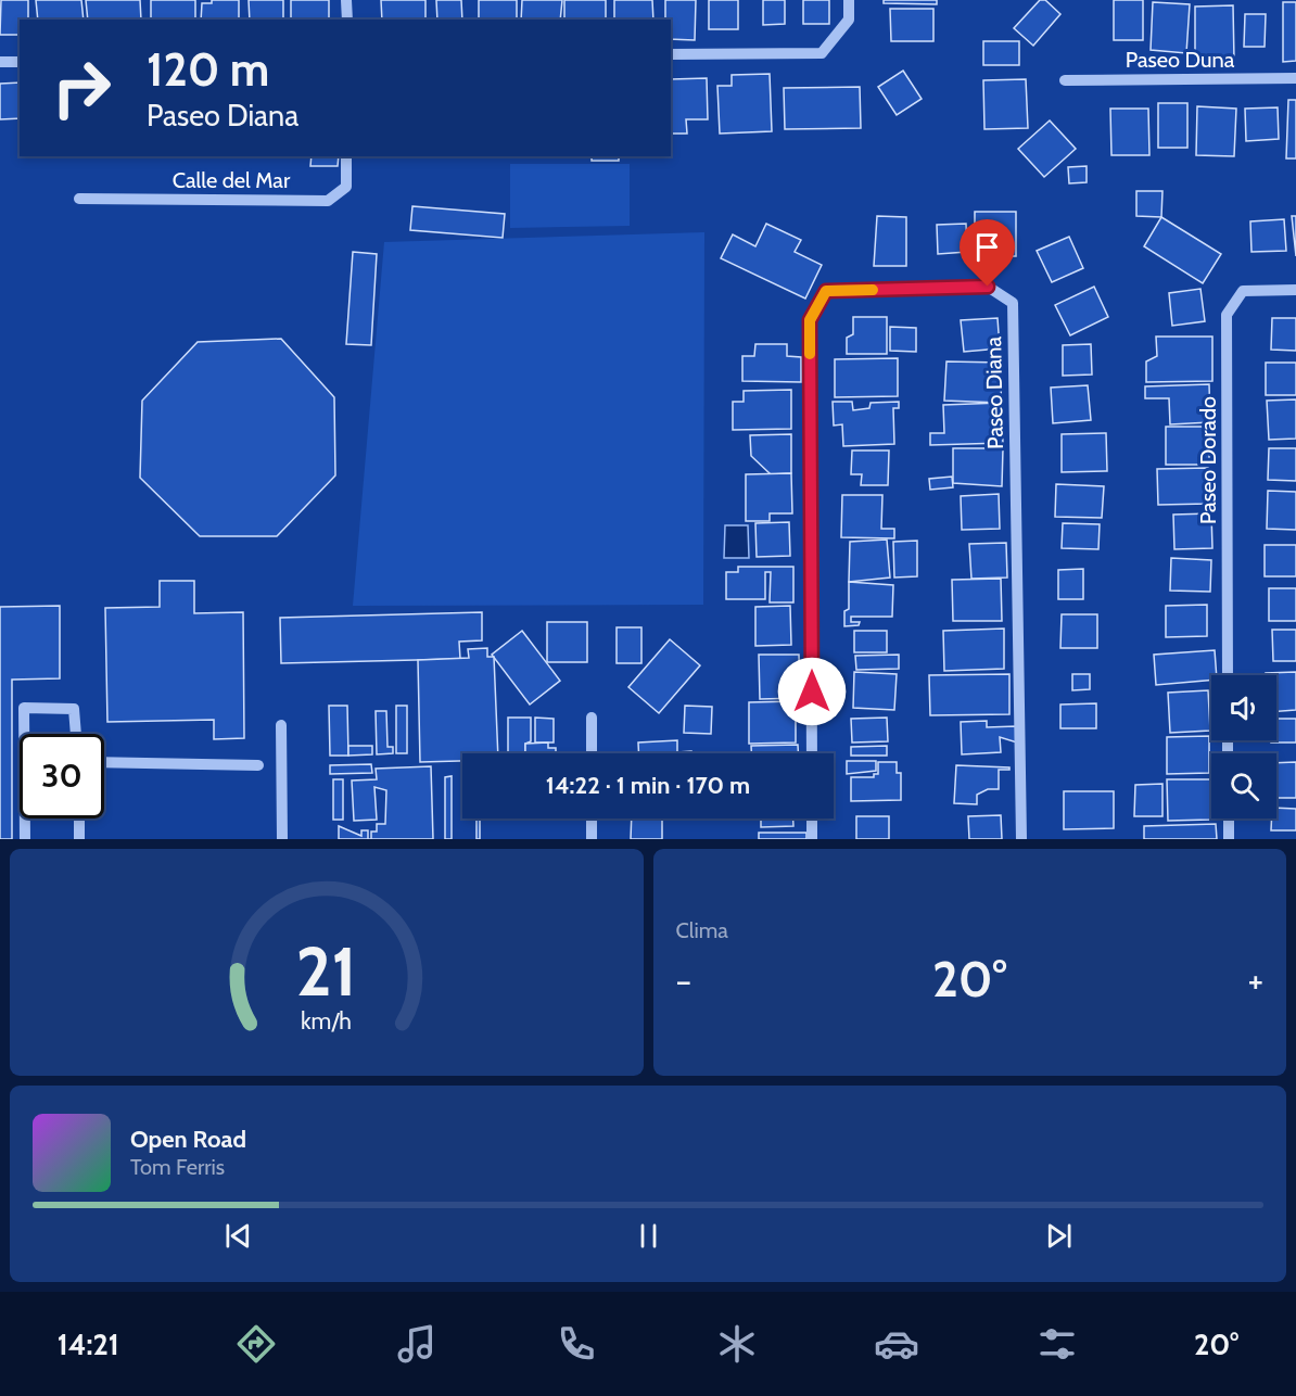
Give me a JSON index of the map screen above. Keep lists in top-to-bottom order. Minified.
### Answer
{"streets":{"street":["Paseo Duna","Calle del Mar","Paseo Diana","Paseo Dorado"]},"page":{"turn":["120 m","Paseo Diana"],"limit":"30","trip":"14:22 · 1 min · 170 m","tile":"Clima","heat":["−","20°","+"],"song":["Open Road","Tom Ferris"],"tabs":["14:21","20°"],"gauge":["21","km/h"]}}
